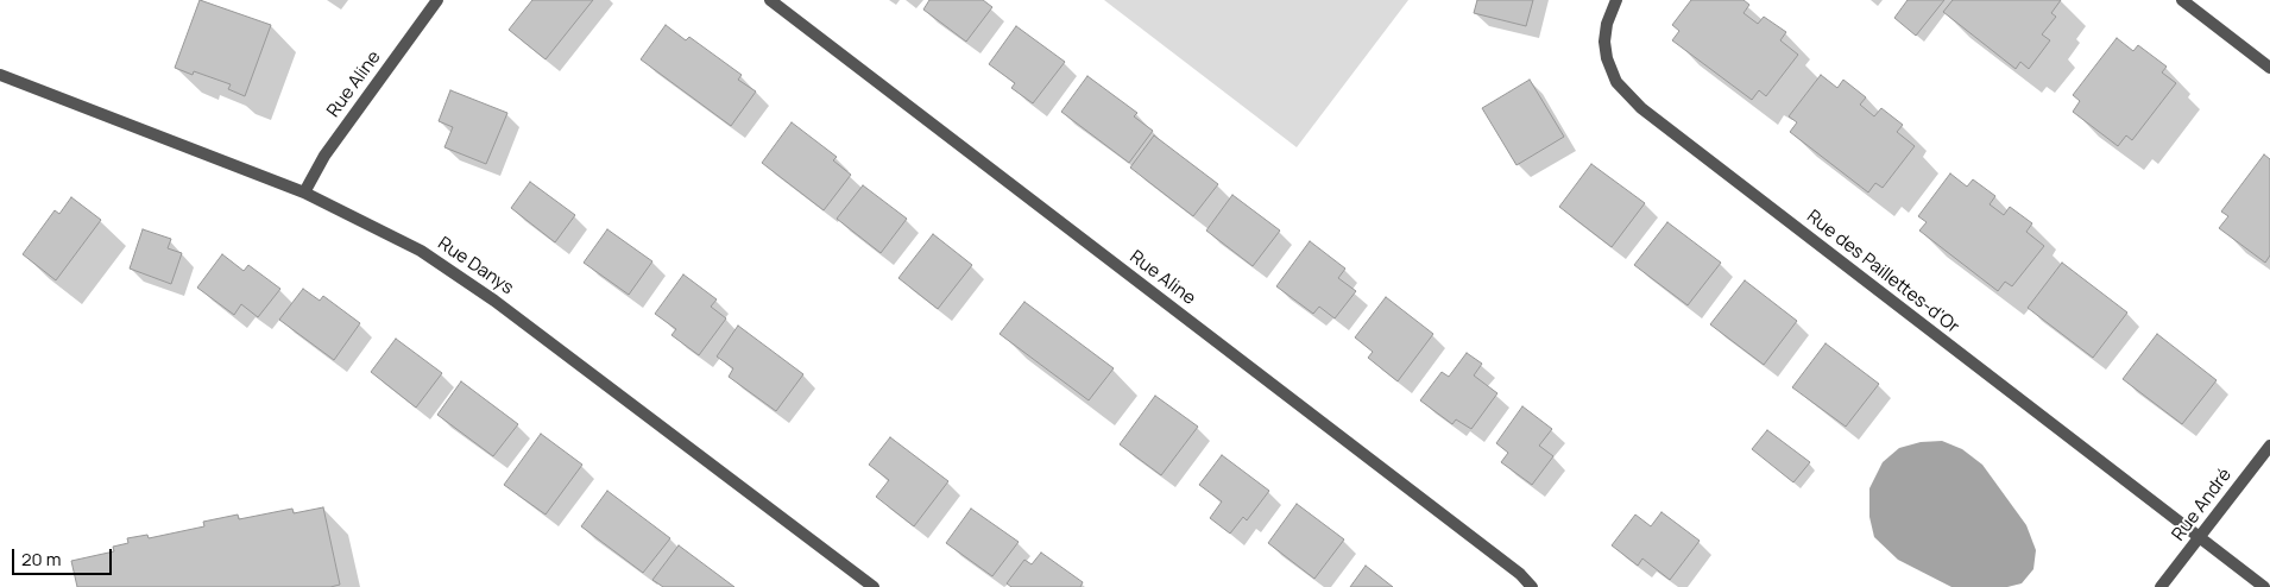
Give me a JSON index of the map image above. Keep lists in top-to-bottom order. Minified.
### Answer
{"streets":{"street":["Rue Aline","Rue Danys","Rue des Paillettes-d'Or","Rue André"]},"crossings":[["Rue Aline","Rue Danys"],["Rue des Paillettes-d'Or","Rue André"]],"scale_bar":"20 m"}
